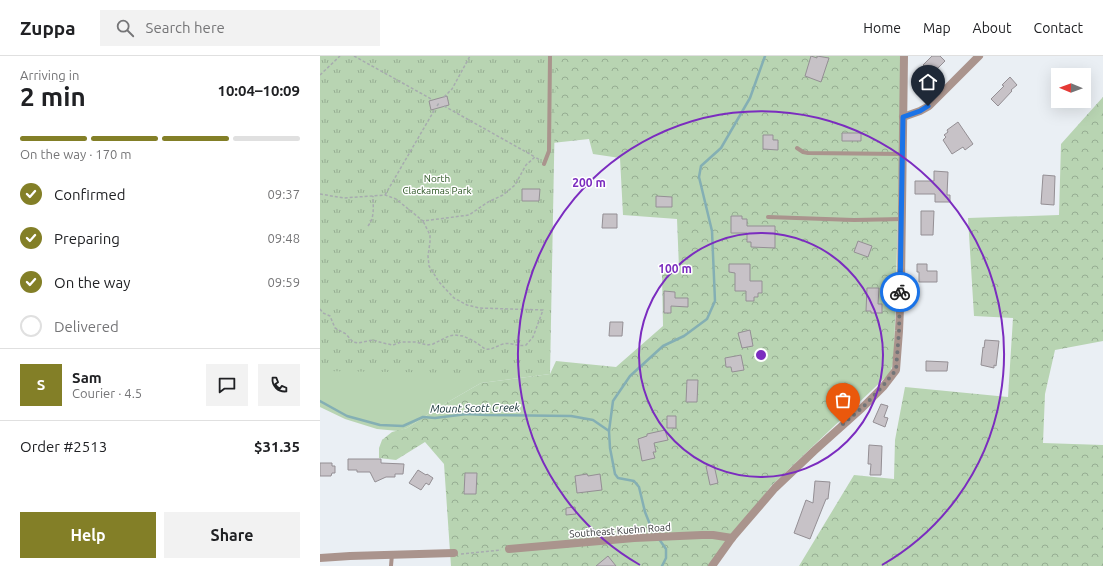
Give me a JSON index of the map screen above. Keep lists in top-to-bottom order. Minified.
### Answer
{"streets":{"street":["Southeast Kuehn Road"]},"water":["Mount Scott Creek"],"parks":["North Clackamas Park"],"north":"left","page":{"header":"Zuppa","search":"Search here","nav":["Home","Map","About","Contact"],"heading":["2 min","Arriving in","10:04–10:09"],"panel":["Sam","Courier · 4.5","Order #2513","$31.35"],"bar":"On the way · 170 m","list":[["Confirmed","09:37"],["Preparing","09:48"],["On the way","09:59"],"Delivered"],"round":"S","buttons":["Help","Share"]},"rings":["200 m","100 m"]}
